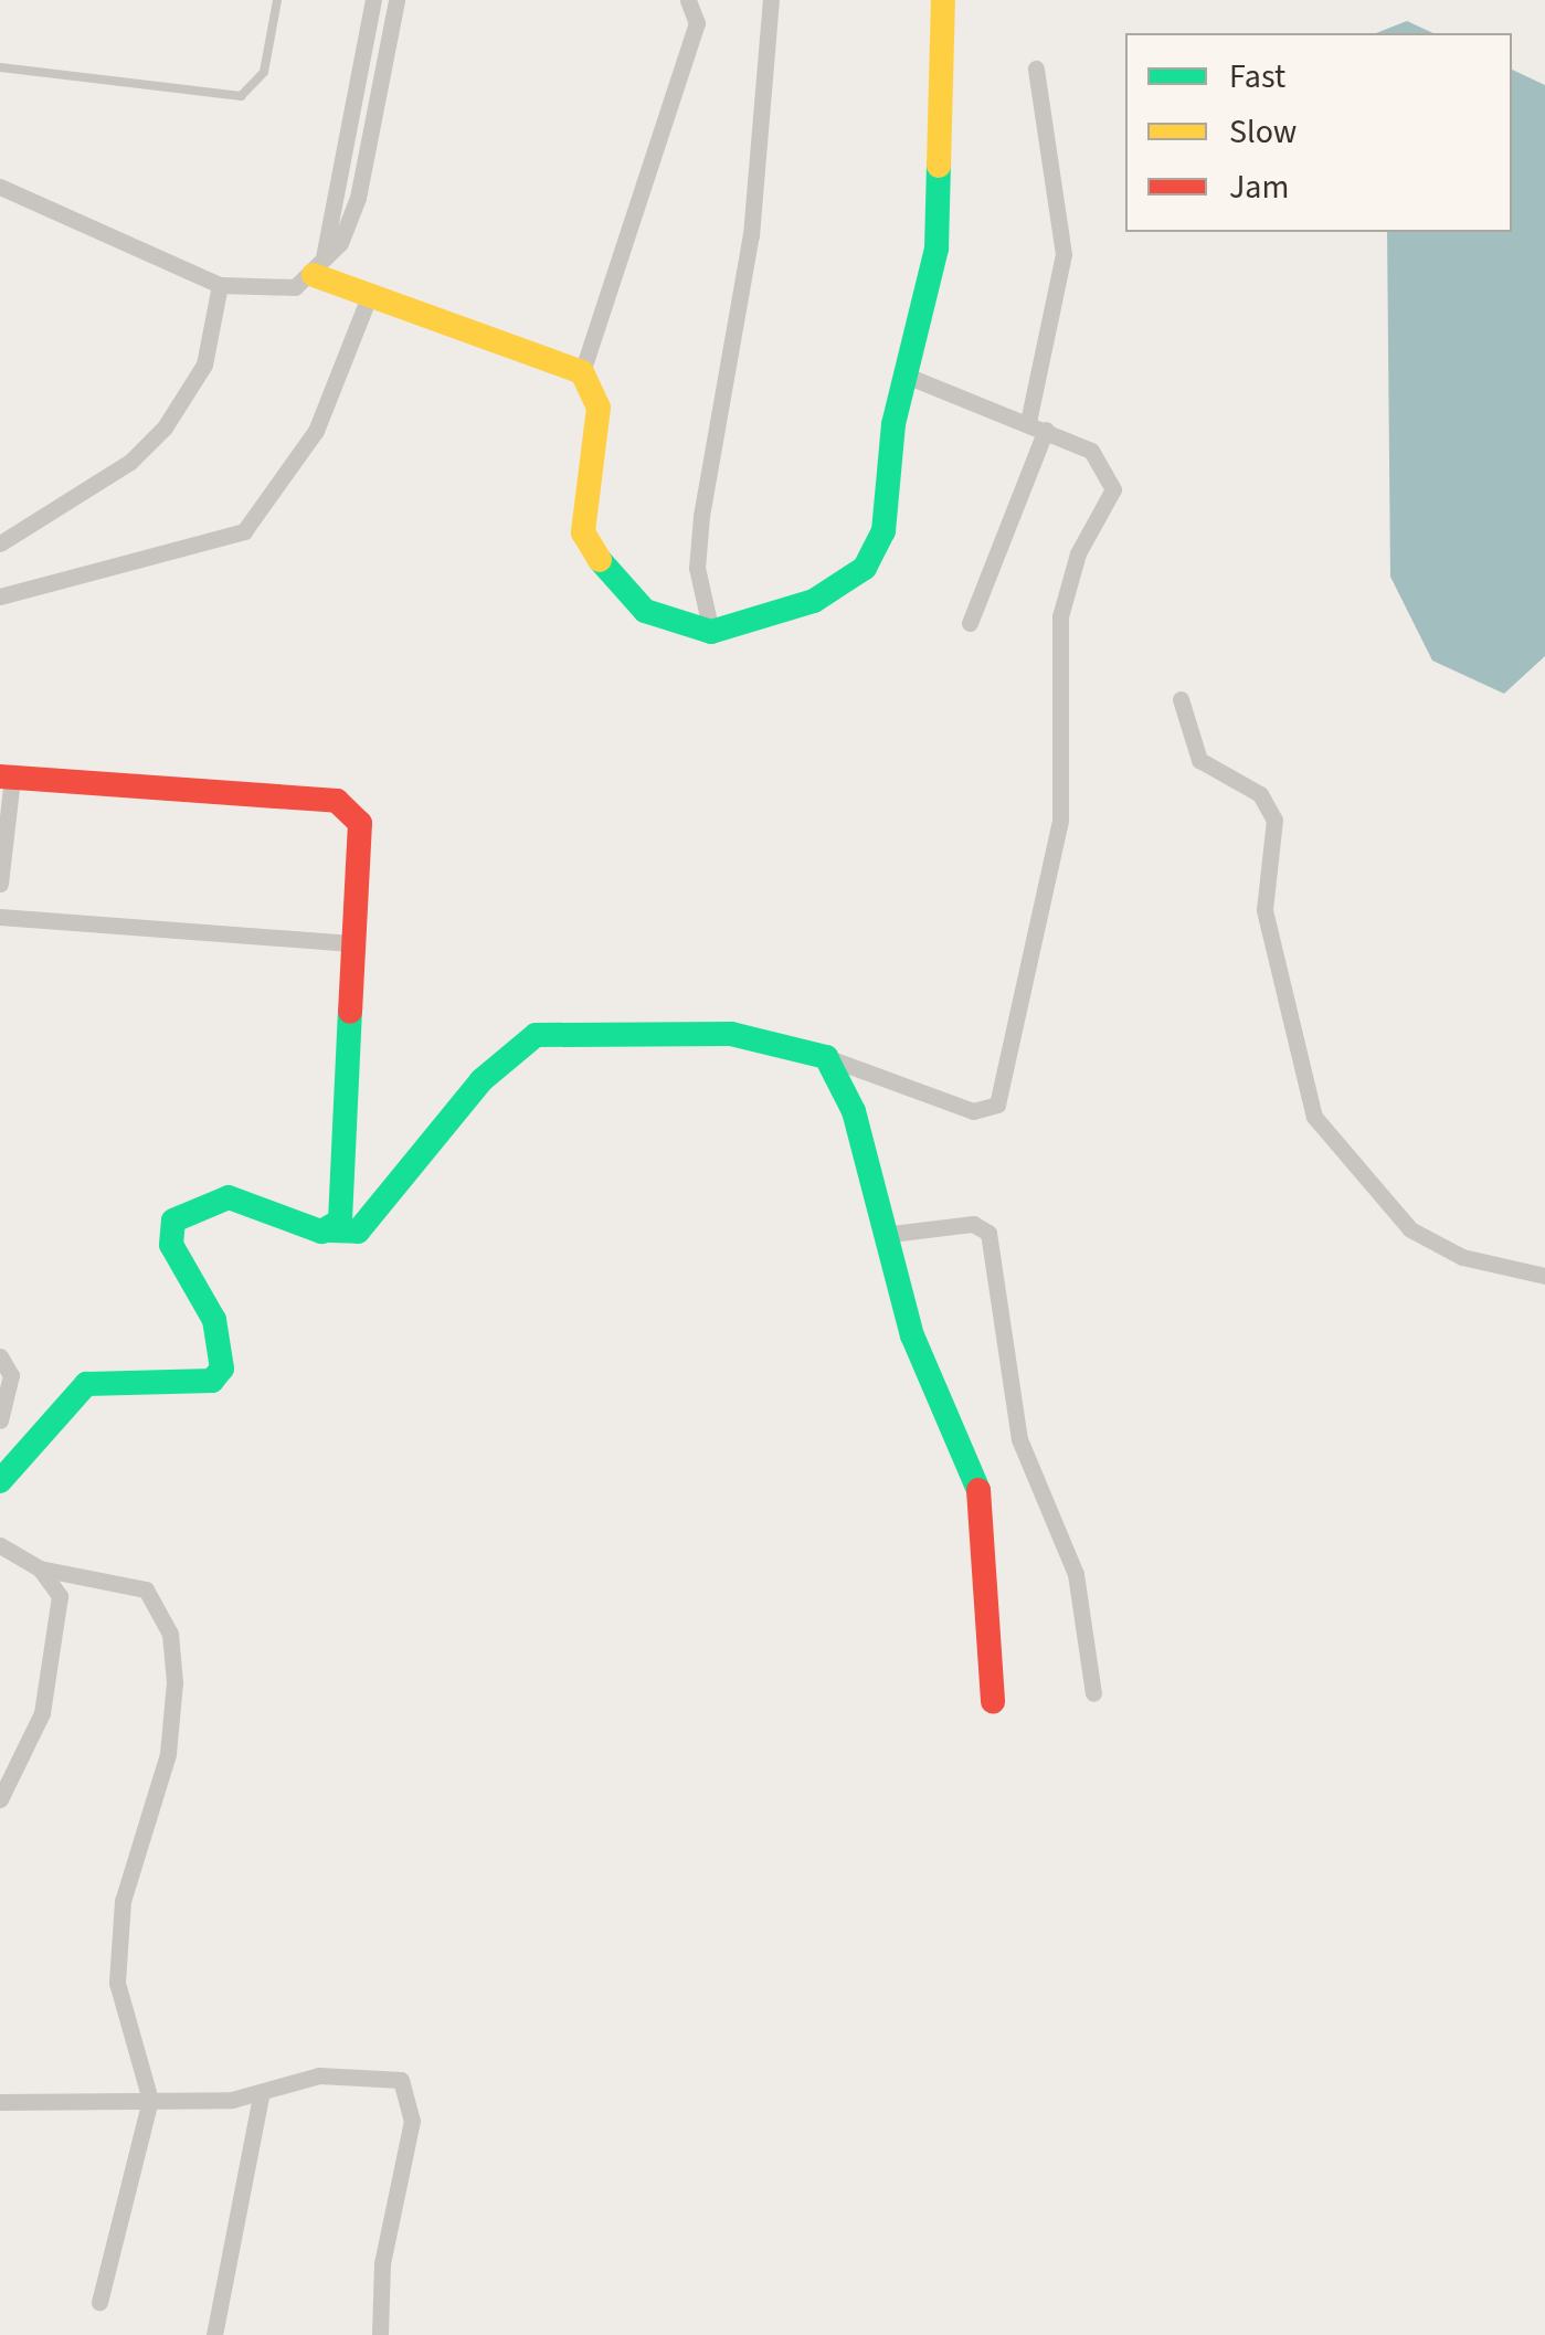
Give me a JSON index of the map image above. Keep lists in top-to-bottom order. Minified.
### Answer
{"legend":["Fast","Slow","Jam"]}
